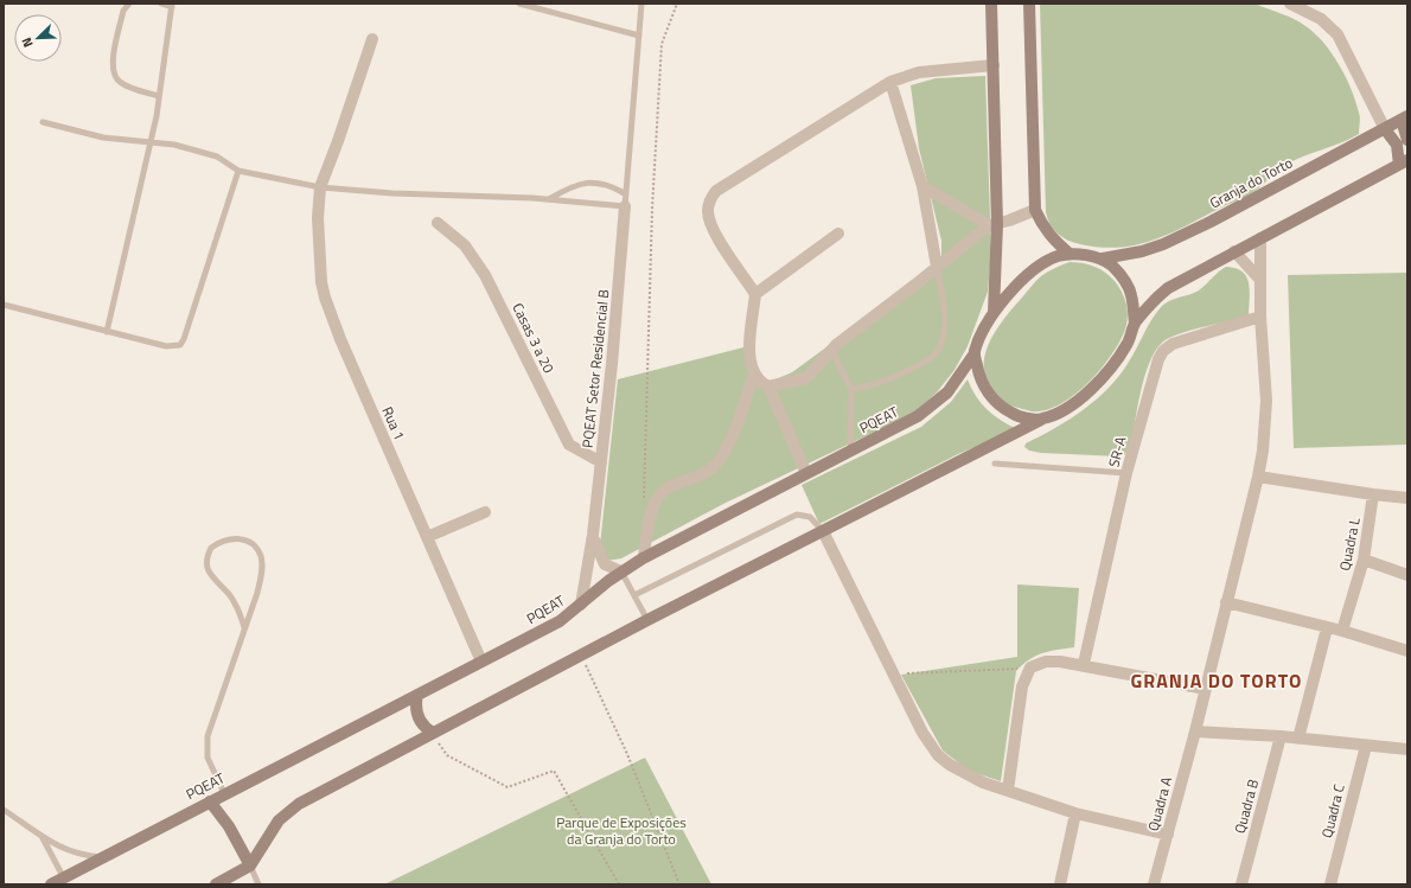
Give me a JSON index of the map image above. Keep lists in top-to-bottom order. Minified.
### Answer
{"streets":{"street":["Granja do Torto","Casas 3 a 20","PQEAT Setor Residencial B","PQEAT","Rua 1","SR-A","Quadra L","Quadra A","Quadra B","Quadra C"]},"crossings":[["Granja do Torto","PQEAT"],["Casas 3 a 20","PQEAT Setor Residencial B"],["PQEAT Setor Residencial B","PQEAT"],["PQEAT","Rua 1"]],"districts":["GRANJA DO TORTO"],"parks":["Parque de Exposições da Granja do Torto"],"north":"bottom left"}
